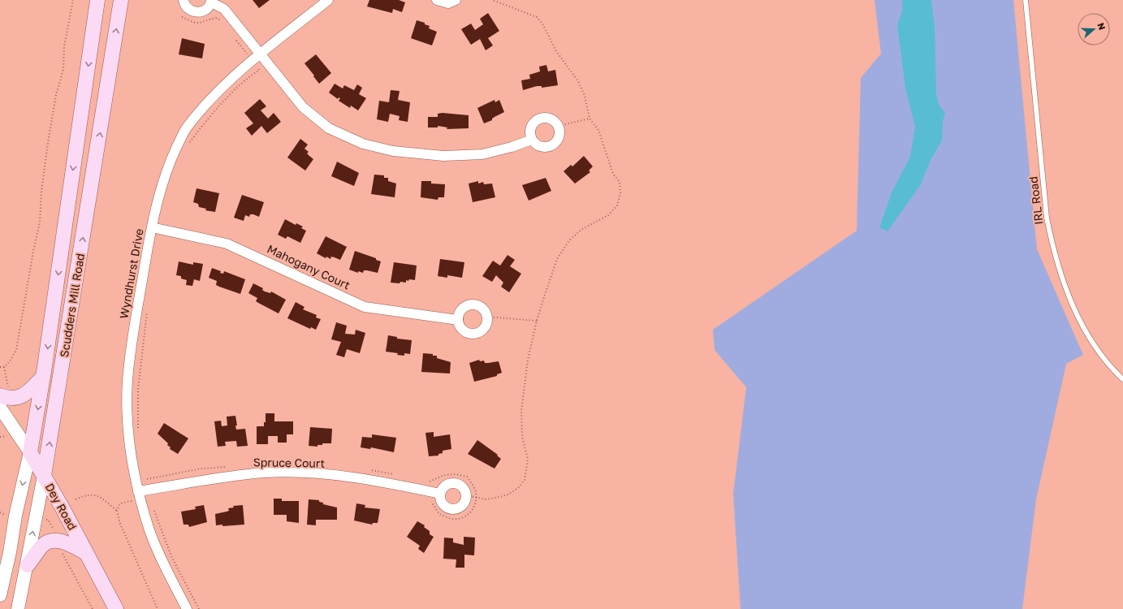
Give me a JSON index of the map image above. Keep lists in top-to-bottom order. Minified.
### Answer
{"streets":{"main road":["Scudders Mill Road","Dey Road"],"street":["Mahogany Court","Wyndhurst Drive","Spruce Court"],"lane":["IRL Road"]},"crossings":[["Mahogany Court","Wyndhurst Drive"],["Wyndhurst Drive","Spruce Court"],["Scudders Mill Road","Dey Road"]],"north":"right"}
